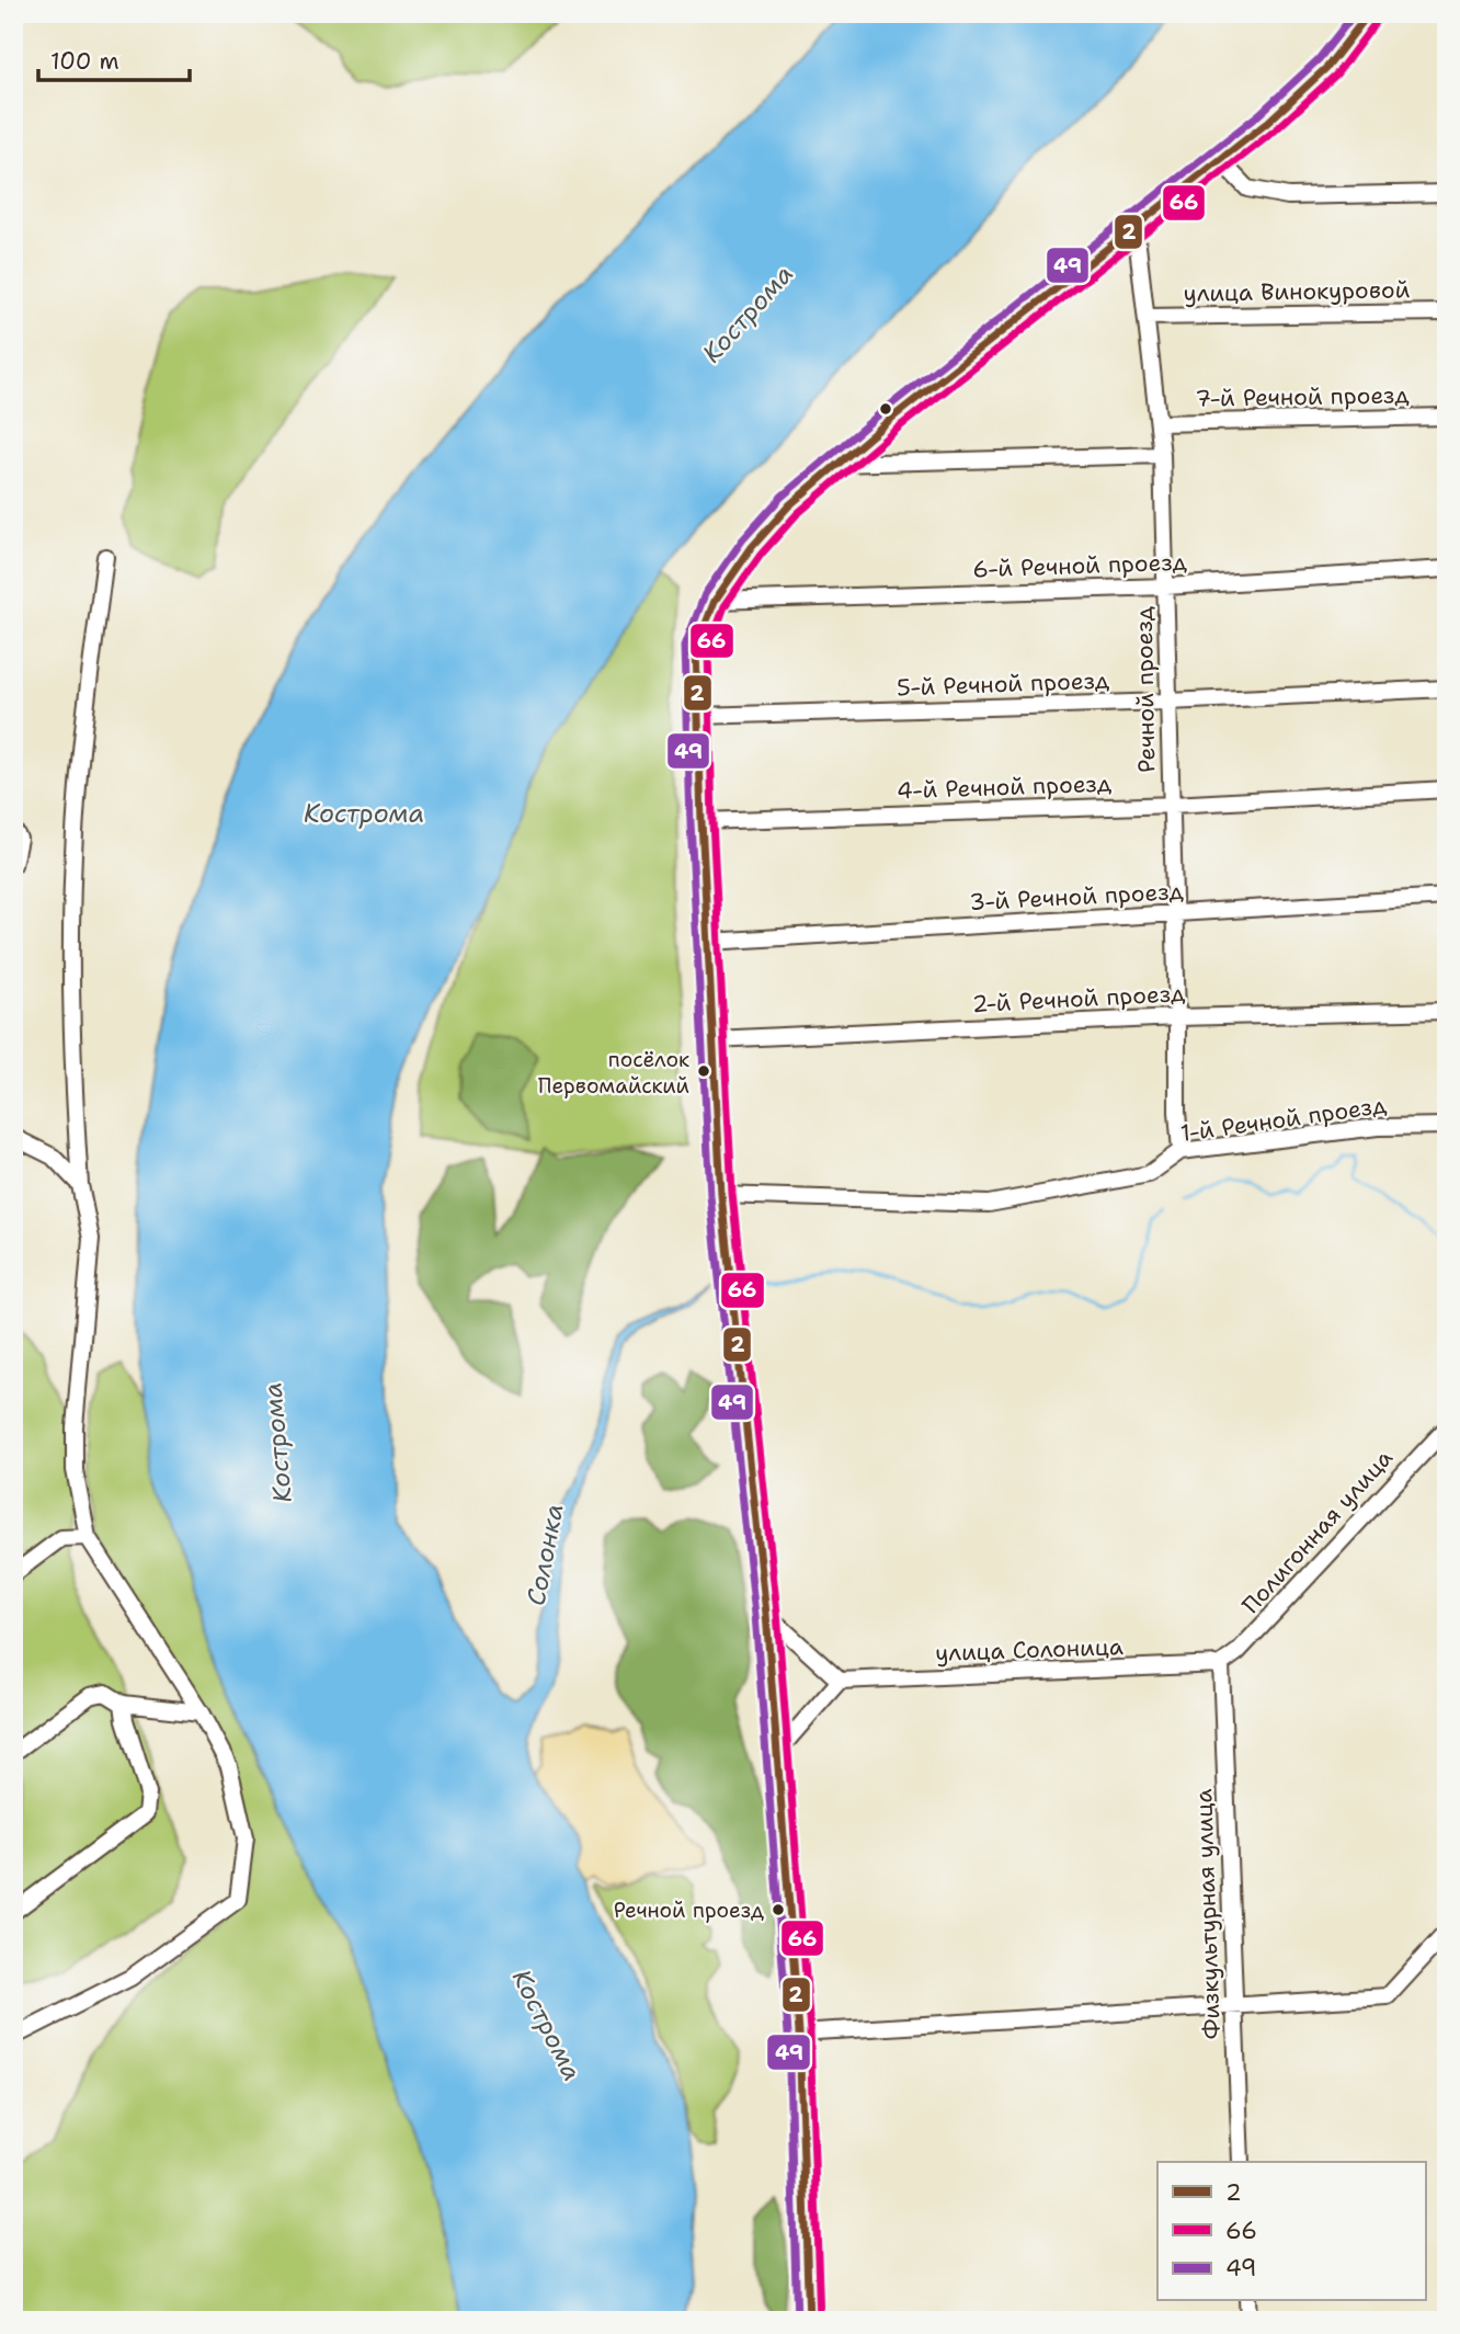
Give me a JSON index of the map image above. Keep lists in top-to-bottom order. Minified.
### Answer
{"streets":{"street":["улица Винокуровой","7-й Речной проезд","6-й Речной проезд","5-й Речной проезд","Речной проезд","4-й Речной проезд","3-й Речной проезд","2-й Речной проезд","1-й Речной проезд","Полигонная улица","улица Солоница","Физкультурная улица"]},"crossings":[["улица Винокуровой","Речной проезд"],["7-й Речной проезд","Речной проезд"],["6-й Речной проезд","Речной проезд"],["5-й Речной проезд","Речной проезд"],["Речной проезд","4-й Речной проезд"],["Речной проезд","3-й Речной проезд"],["Речной проезд","2-й Речной проезд"],["Речной проезд","1-й Речной проезд"],["Полигонная улица","улица Солоница"],["Полигонная улица","Физкультурная улица"],["улица Солоница","Физкультурная улица"]],"water":["Кострома","Солонка"],"places":["посёлок Первомайский","Речной проезд"],"lines":["transit line 2","transit line 49","transit line 66"],"legend":["2","66","49"],"scale_bar":"100 m"}
